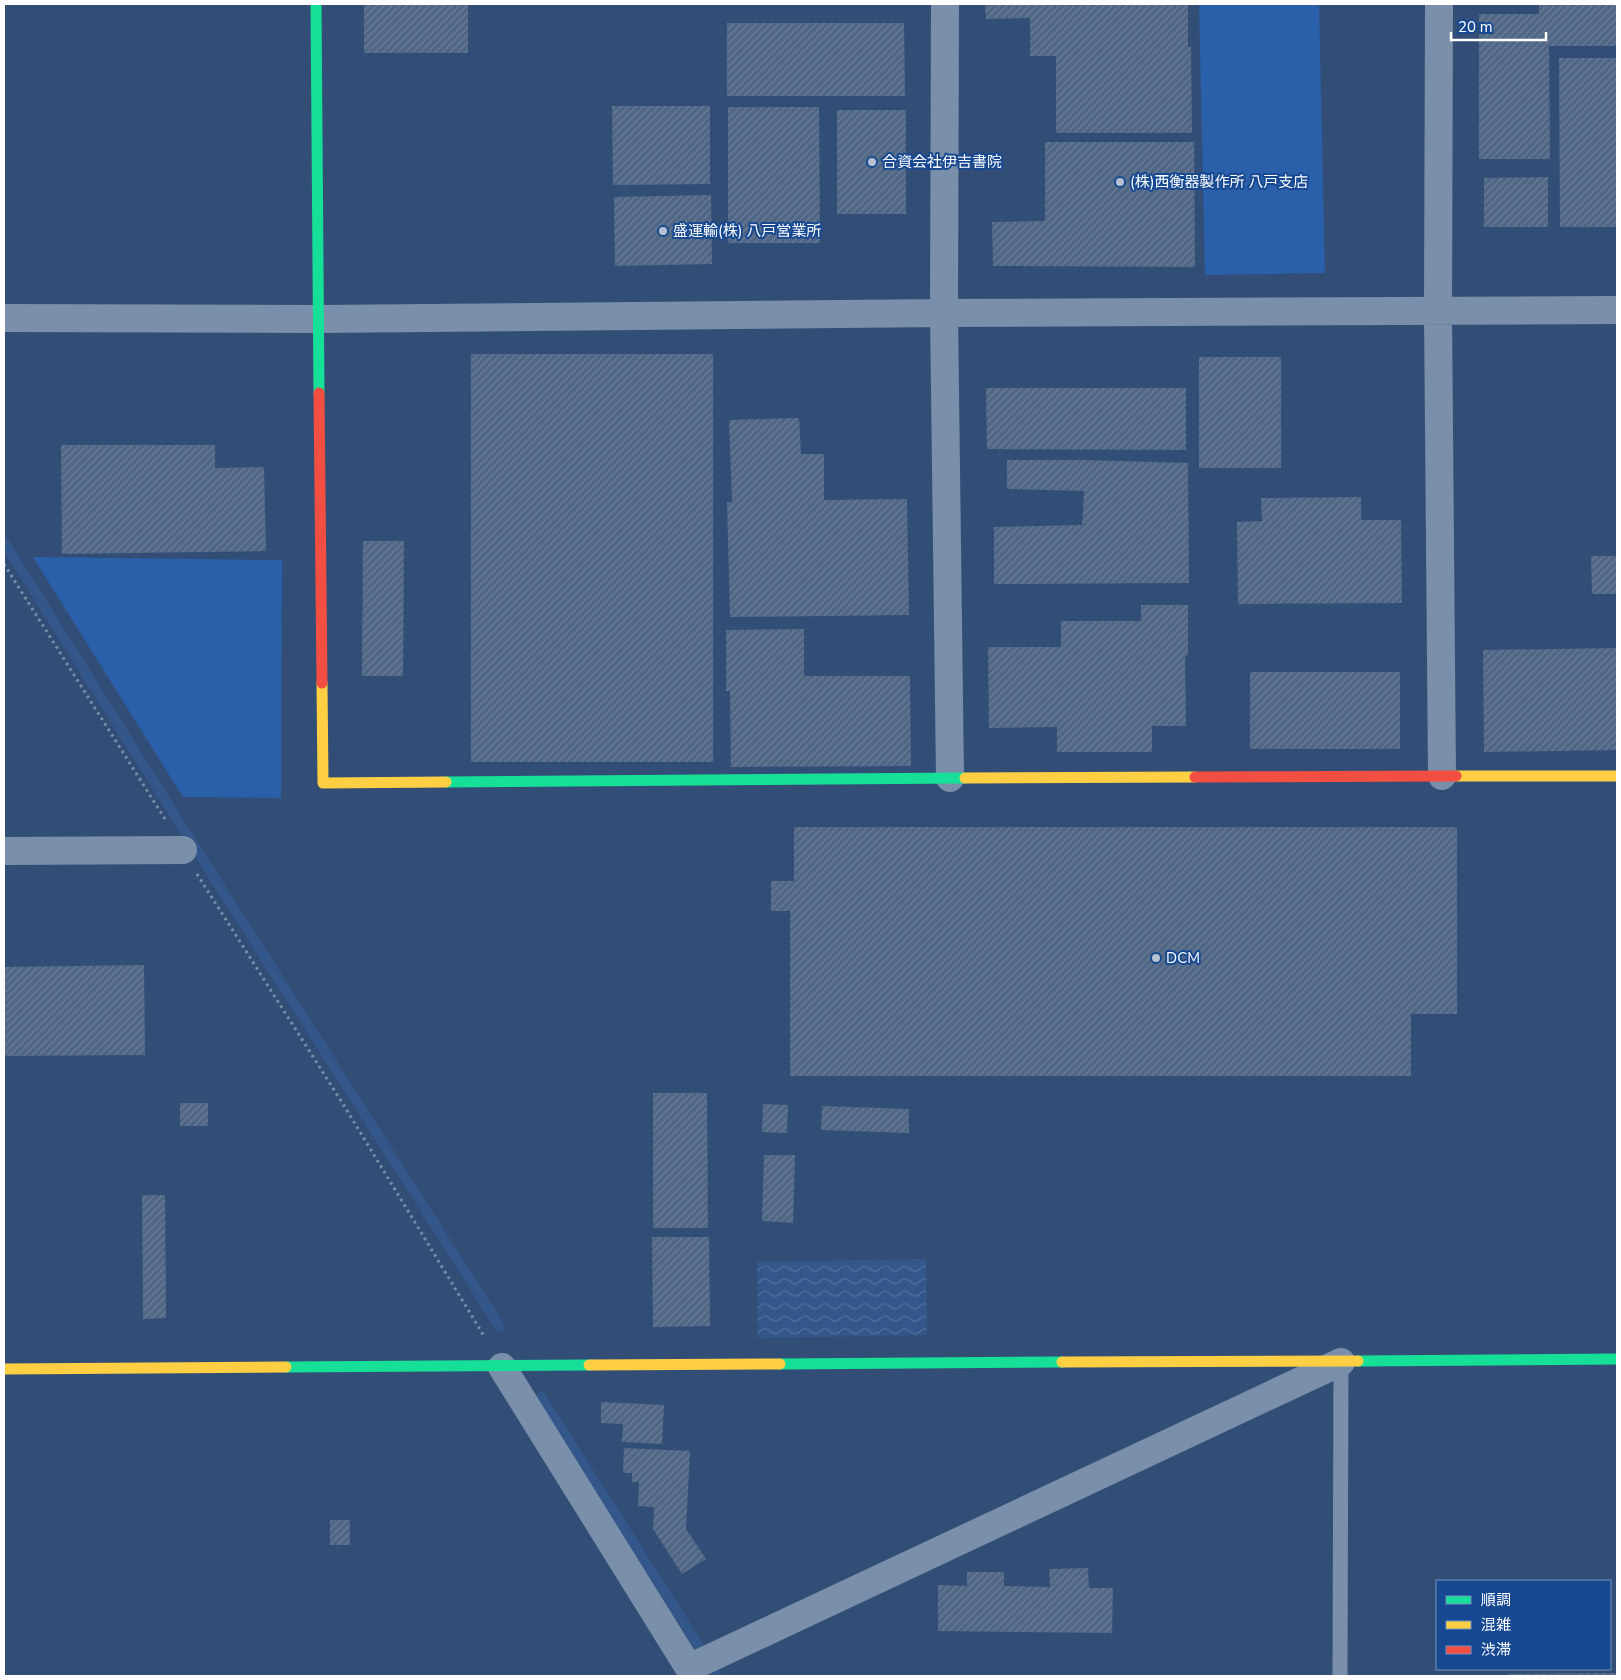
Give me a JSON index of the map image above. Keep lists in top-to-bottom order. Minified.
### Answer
{"places":["合資会社伊吉書院","(株)西衡器製作所 八戸支店","盛運輸(株) 八戸営業所","DCM"],"legend":["順調","混雑","渋滞"],"scale_bar":"20 m"}
